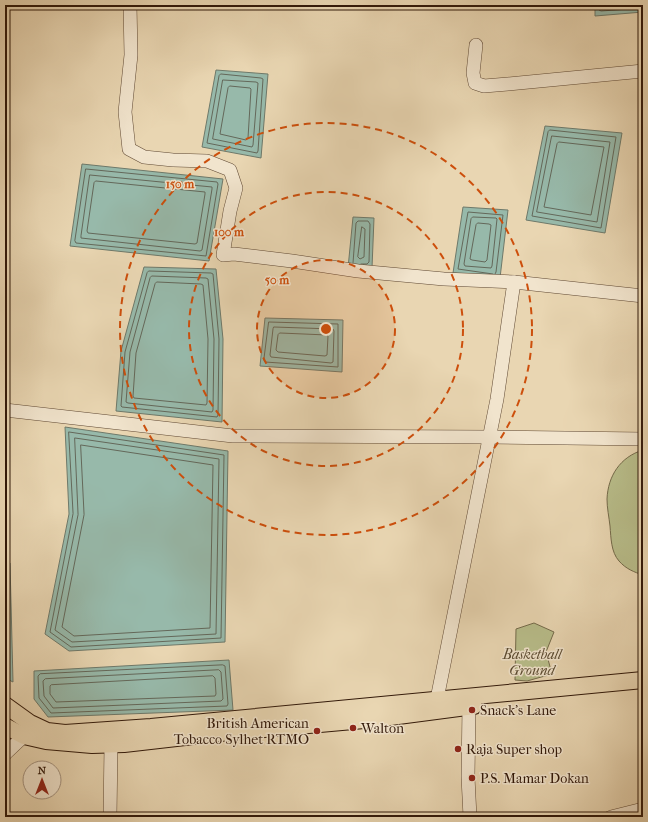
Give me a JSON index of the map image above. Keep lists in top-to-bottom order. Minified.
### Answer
{"parks":["Basketball Ground"],"places":["Snack's Lane","Walton","British American Tobacco Sylhet RTMO","Raja Super shop","P.S. Mamar Dokan"],"north":"top","rings":["150 m","100 m","50 m"]}
